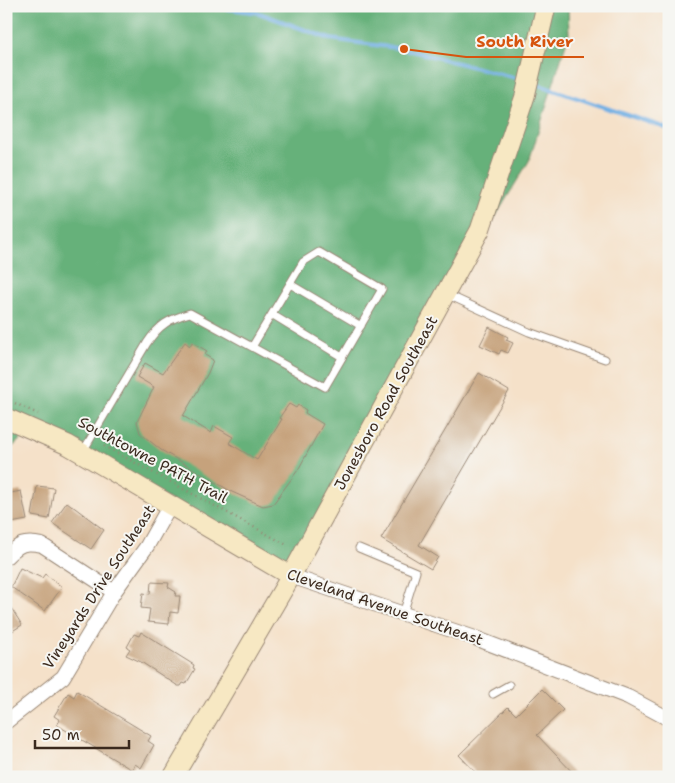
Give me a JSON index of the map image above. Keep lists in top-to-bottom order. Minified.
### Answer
{"streets":{"main road":["Jonesboro Road Southeast","Cleveland Avenue Southeast"],"street":["Vineyards Drive Southeast"],"path":["Southtowne PATH Trail"]},"crossings":[["Jonesboro Road Southeast","Cleveland Avenue Southeast"],["Southtowne PATH Trail","Cleveland Avenue Southeast"],["Vineyards Drive Southeast","Cleveland Avenue Southeast"]],"places":["South River"],"scale_bar":"50 m"}
